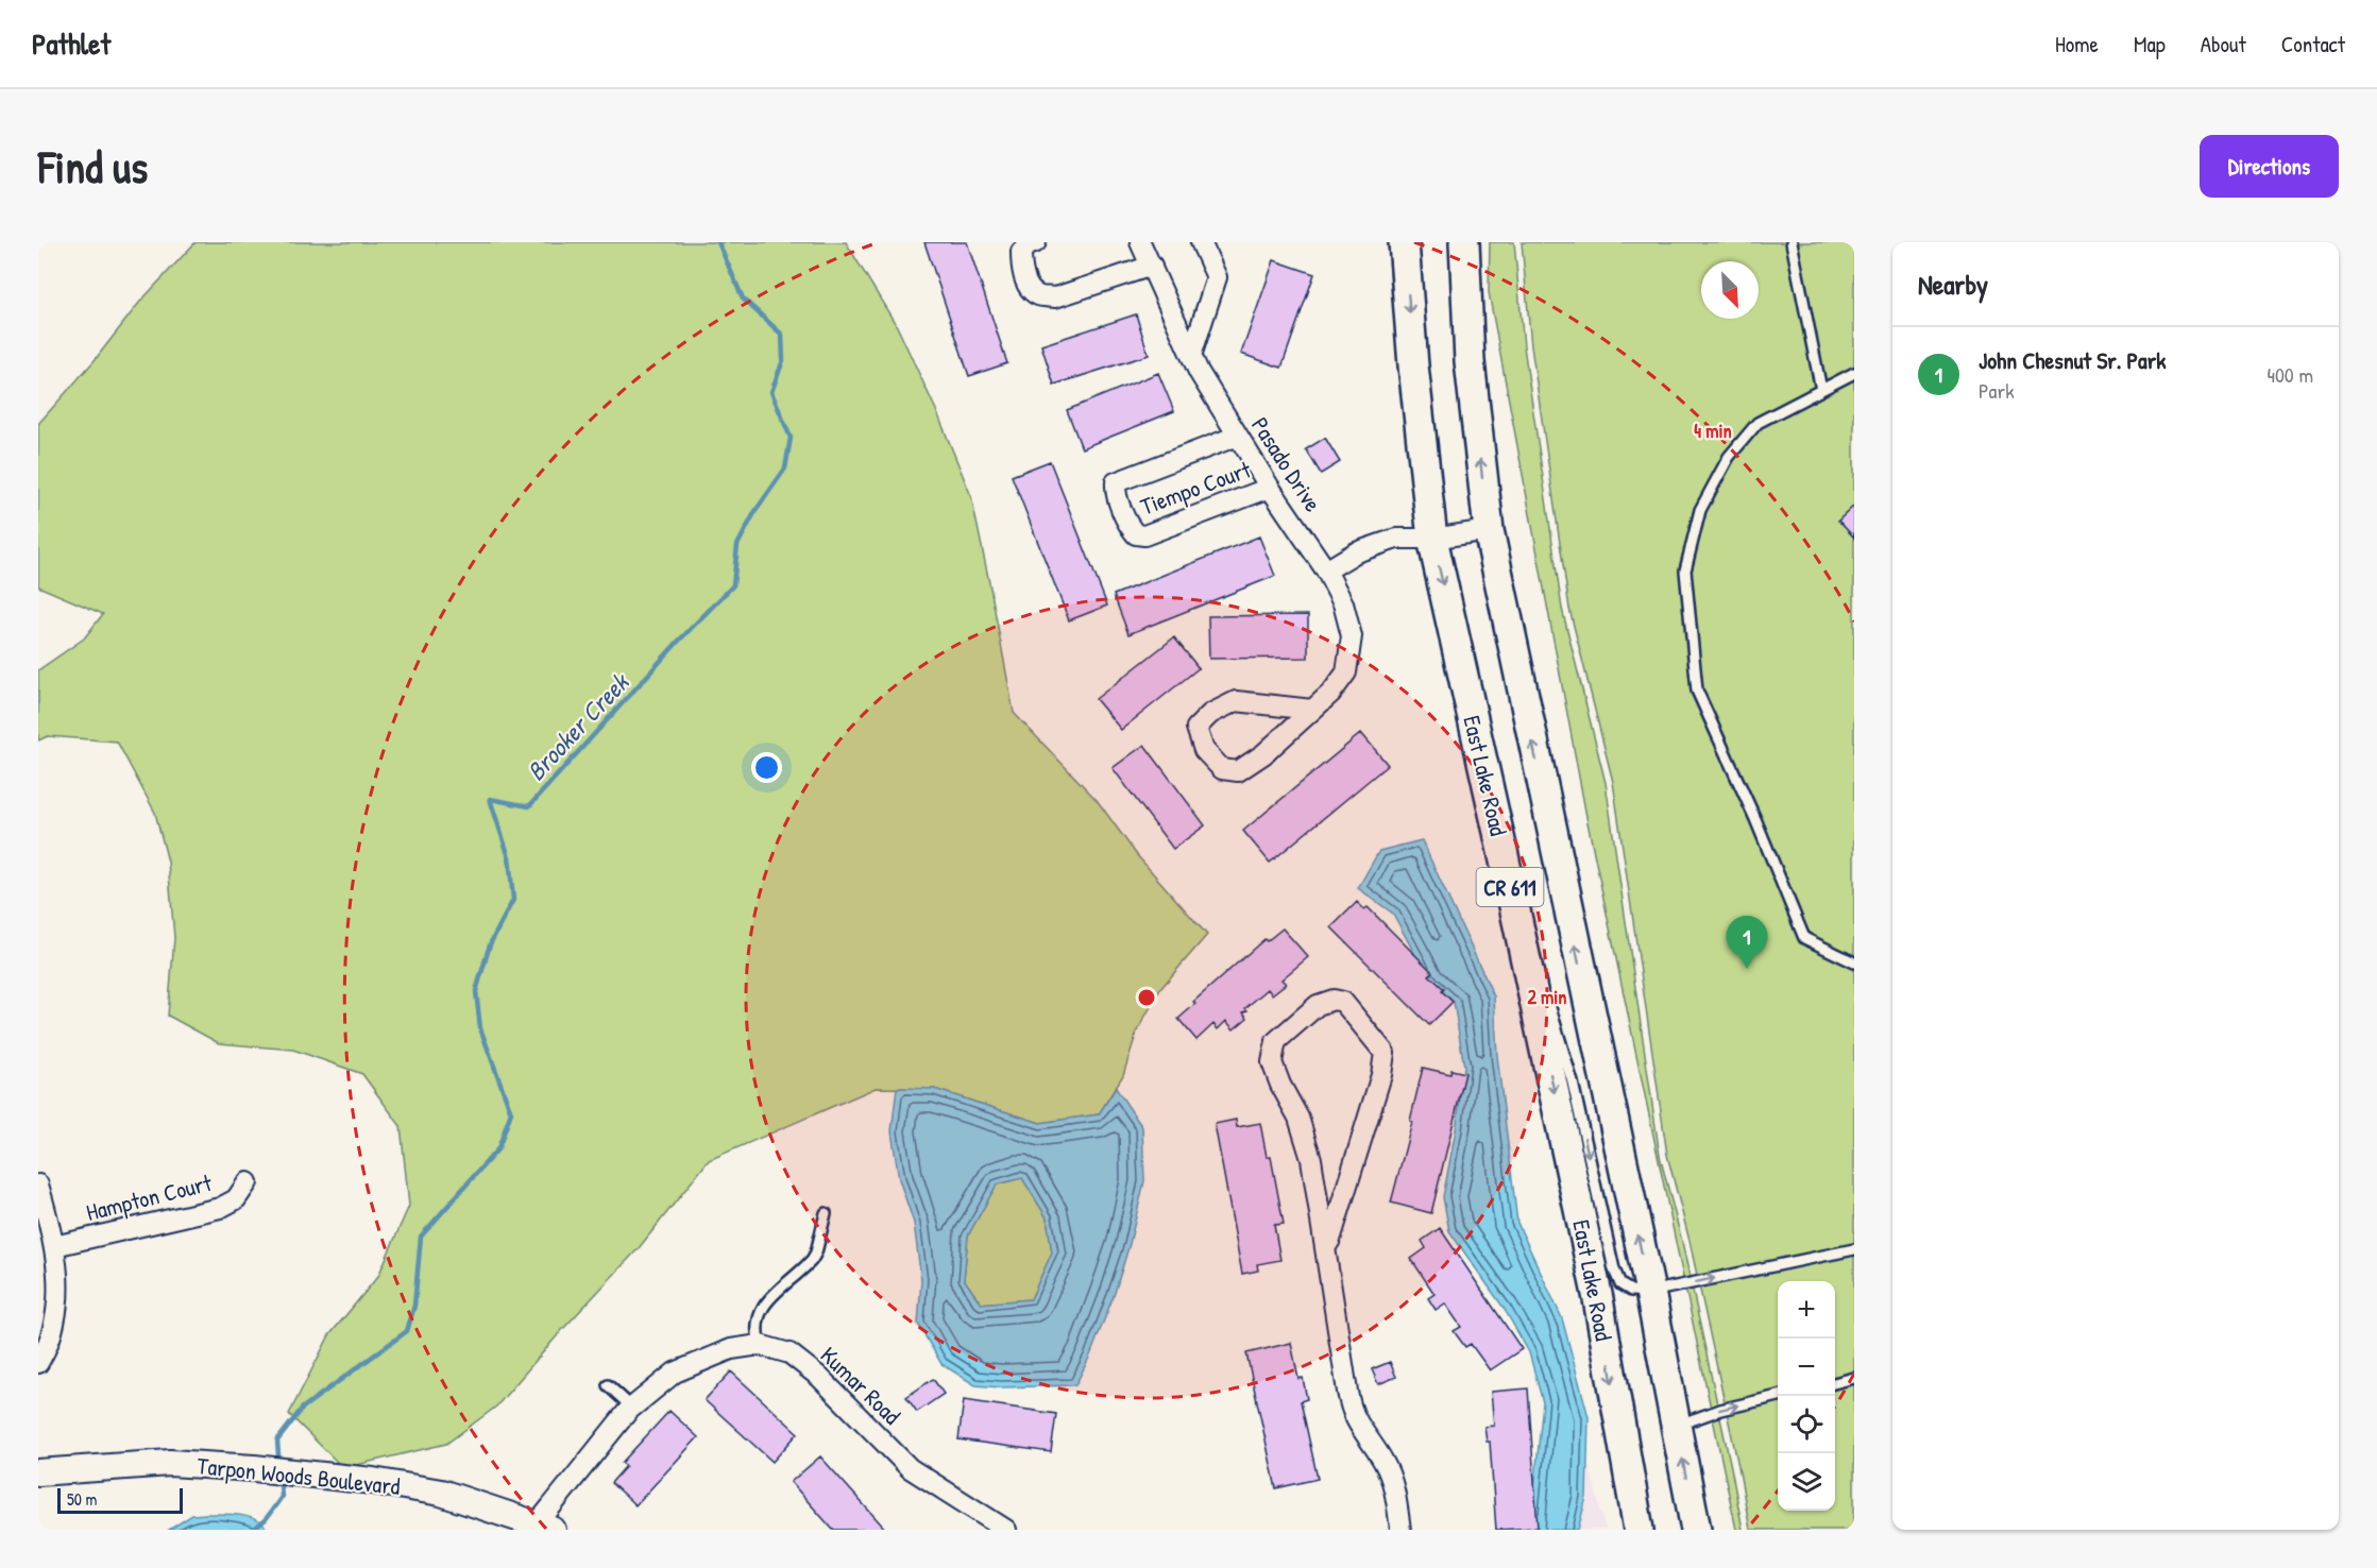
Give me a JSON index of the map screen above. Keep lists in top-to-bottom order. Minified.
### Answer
{"streets":{"main road":["East Lake Road","CR 611"],"street":["Pasado Drive","Tiempo Court","Hampton Court","Kumar Road","Tarpon Woods Boulevard"]},"crossings":[["Pasado Drive","Tiempo Court"],["Kumar Road","Tarpon Woods Boulevard"]],"water":["Brooker Creek"],"scale_bar":"50 m","north":"bottom right","page":{"header":"Pathlet","nav":["Home","Map","About","Contact"],"buttons":"Directions","title":"Find us","heading":"Nearby","list":[{"mark":"1","name":"John Chesnut Sr. Park","note":"Park","value":"400 m"}],"pins":"1","map_buttons":["+","−"],"scale":"50 m"},"rings":["4 min","2 min"]}
